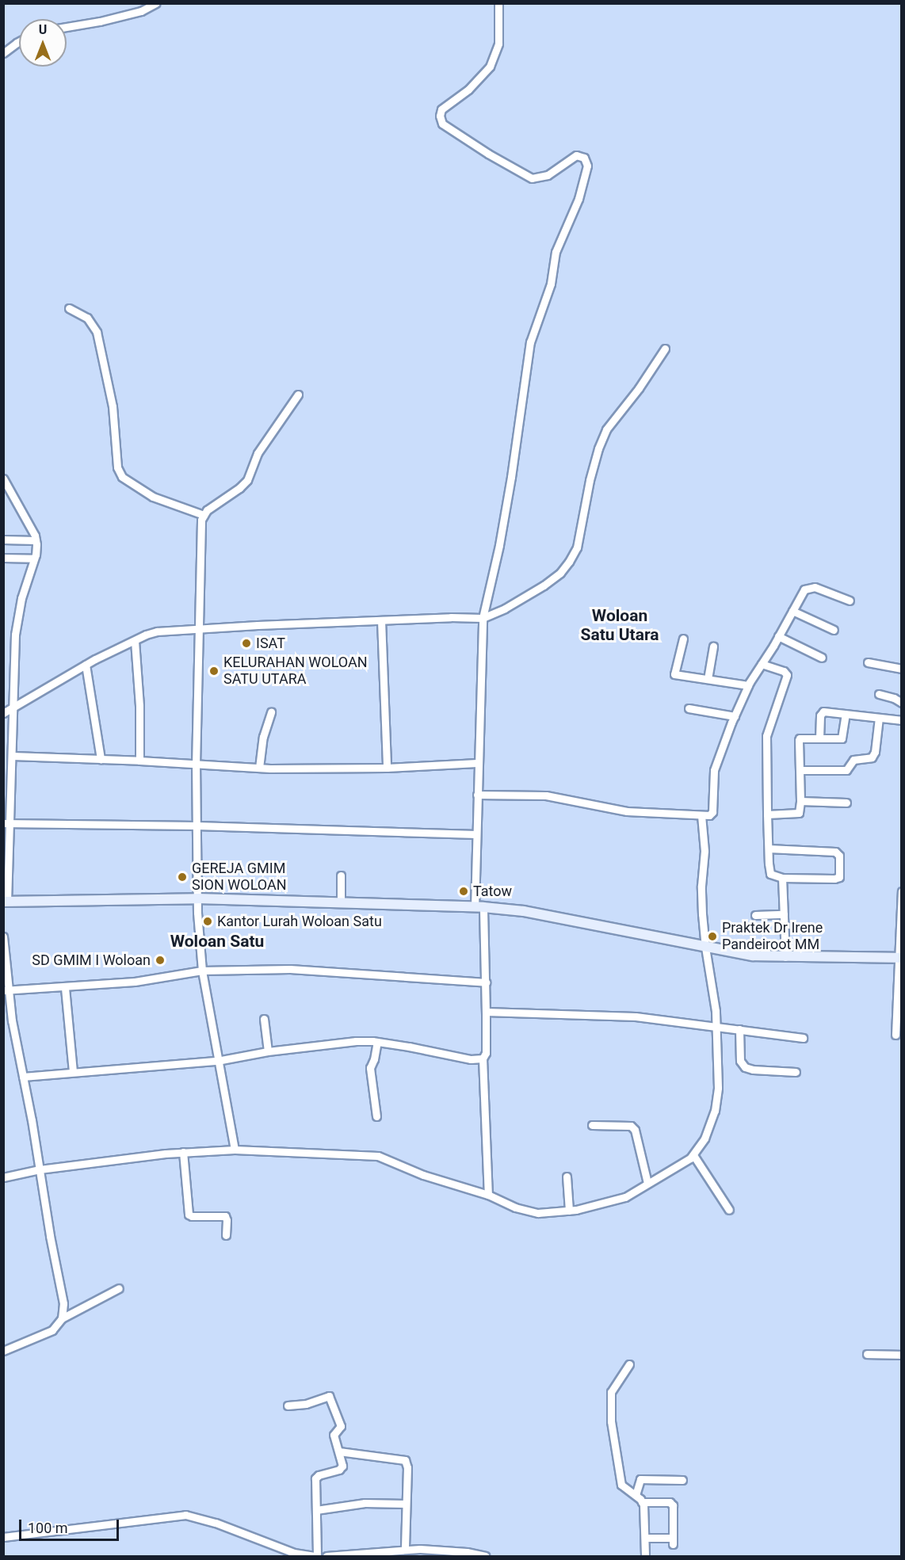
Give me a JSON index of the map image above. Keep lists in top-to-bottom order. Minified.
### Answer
{"districts":["Woloan Satu Utara","Woloan Satu"],"places":["ISAT","KELURAHAN WOLOAN SATU UTARA","GEREJA GMIM SION WOLOAN","Tatow","Kantor Lurah Woloan Satu","Praktek Dr Irene Pandeiroot MM","SD GMIM I Woloan"],"scale_bar":"100 m","north":"top"}
